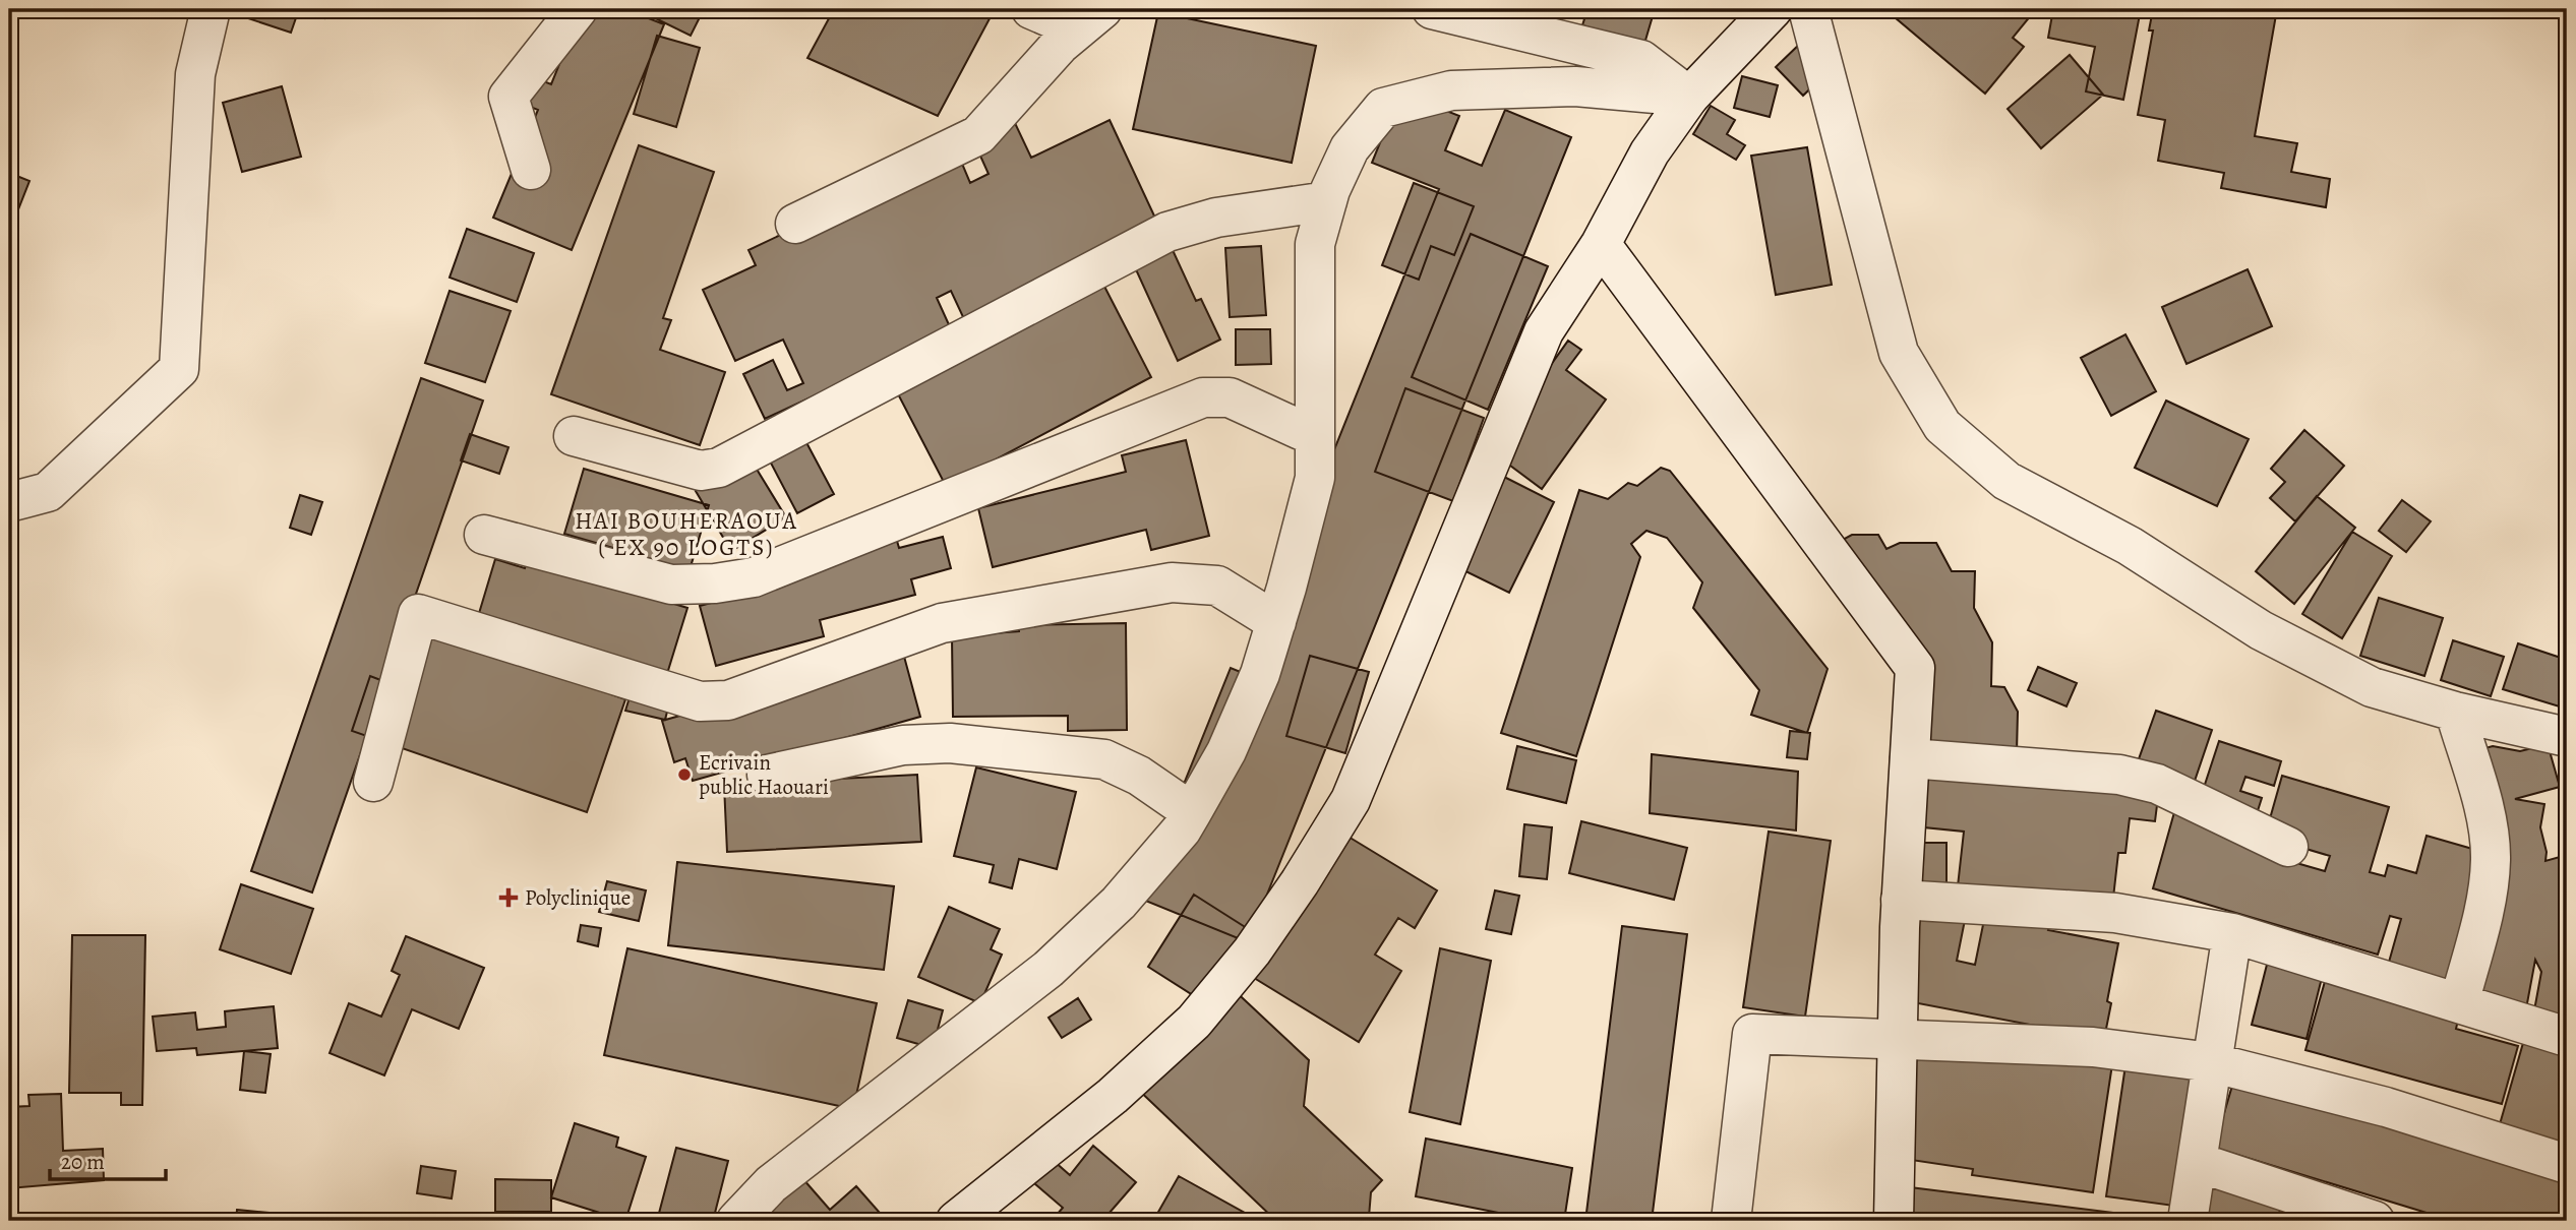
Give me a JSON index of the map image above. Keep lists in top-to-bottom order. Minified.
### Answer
{"districts":["HAI BOUHERAOUA ( EX 90 LOGTS)"],"places":{"other":["Ecrivain public Haouari"],"health":["Polyclinique"]},"scale_bar":"20 m"}
